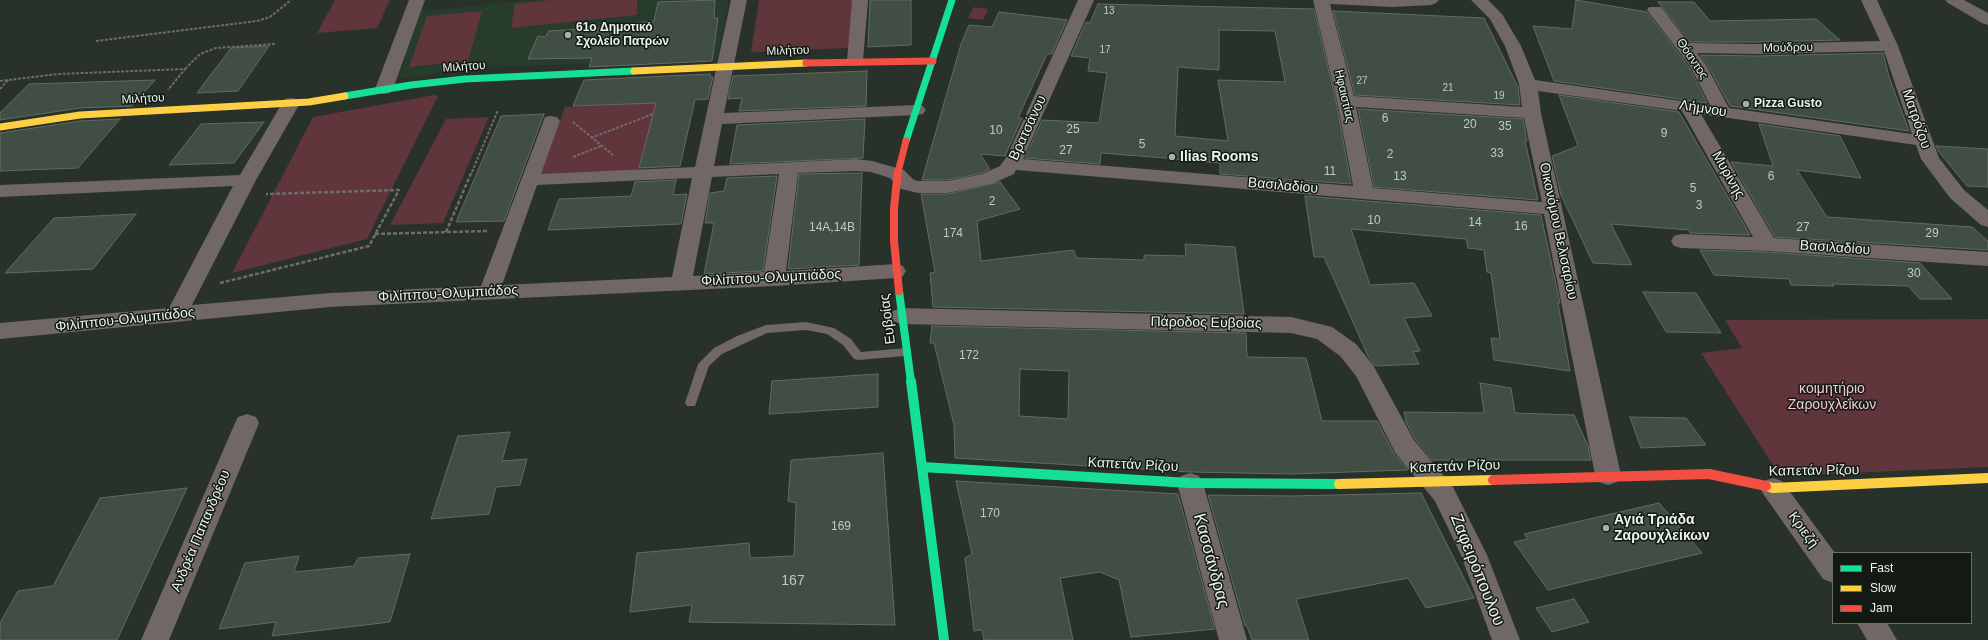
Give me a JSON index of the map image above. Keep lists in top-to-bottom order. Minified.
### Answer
{"streets":{"street":["Μούδρου","Μιλήτου","Θόαντος","Ηφαιστίας","Λήμνου","Ματρόζου","Βρατσάνου","Μυρίνης","Βασιλαδίου","Οικονόμου Βελισαρίου","Φιλίππου-Ολυμπιάδος","Ευβοίας","Πάροδος Ευβοίας","Καπετάν Ρίζου","Κριεζή","Ανδρέα Παπανδρέου","Κασσάνδρας","Ζαφειρόπουλου"]},"crossings":[["Μούδρου","Θόαντος"],["Μούδρου","Ματρόζου"],["Μιλήτου","Ευβοίας"],["Θόαντος","Λήμνου"],["Ηφαιστίας","Βασιλαδίου"],["Λήμνου","Ματρόζου"],["Λήμνου","Μυρίνης"],["Λήμνου","Οικονόμου Βελισαρίου"],["Βρατσάνου","Βασιλαδίου"],["Βρατσάνου","Ευβοίας"],["Μυρίνης","Βασιλαδίου"],["Βασιλαδίου","Οικονόμου Βελισαρίου"],["Οικονόμου Βελισαρίου","Καπετάν Ρίζου"],["Φιλίππου-Ολυμπιάδος","Ευβοίας"],["Ευβοίας","Πάροδος Ευβοίας"],["Ευβοίας","Καπετάν Ρίζου"],["Πάροδος Ευβοίας","Καπετάν Ρίζου"],["Πάροδος Ευβοίας","Ζαφειρόπουλου"],["Καπετάν Ρίζου","Κριεζή"],["Καπετάν Ρίζου","Κασσάνδρας"],["Καπετάν Ρίζου","Ζαφειρόπουλου"]],"parks":["κοιμητήριο Ζαρουχλεΐκων"],"places":["61ο Δημοτικό Σχολείο Πατρών","Pizza Gusto","Ilias Rooms","Αγιά Τριάδα Ζαρουχλείκων"],"house_numbers":["13","17","27","21","19","6","20","35","25","10","9","5","27","33","2","11","13","6","5","2","3","10","14","16","14A,14B","27","174","29","30","172","170","169","167"],"legend":["Fast","Slow","Jam"]}
